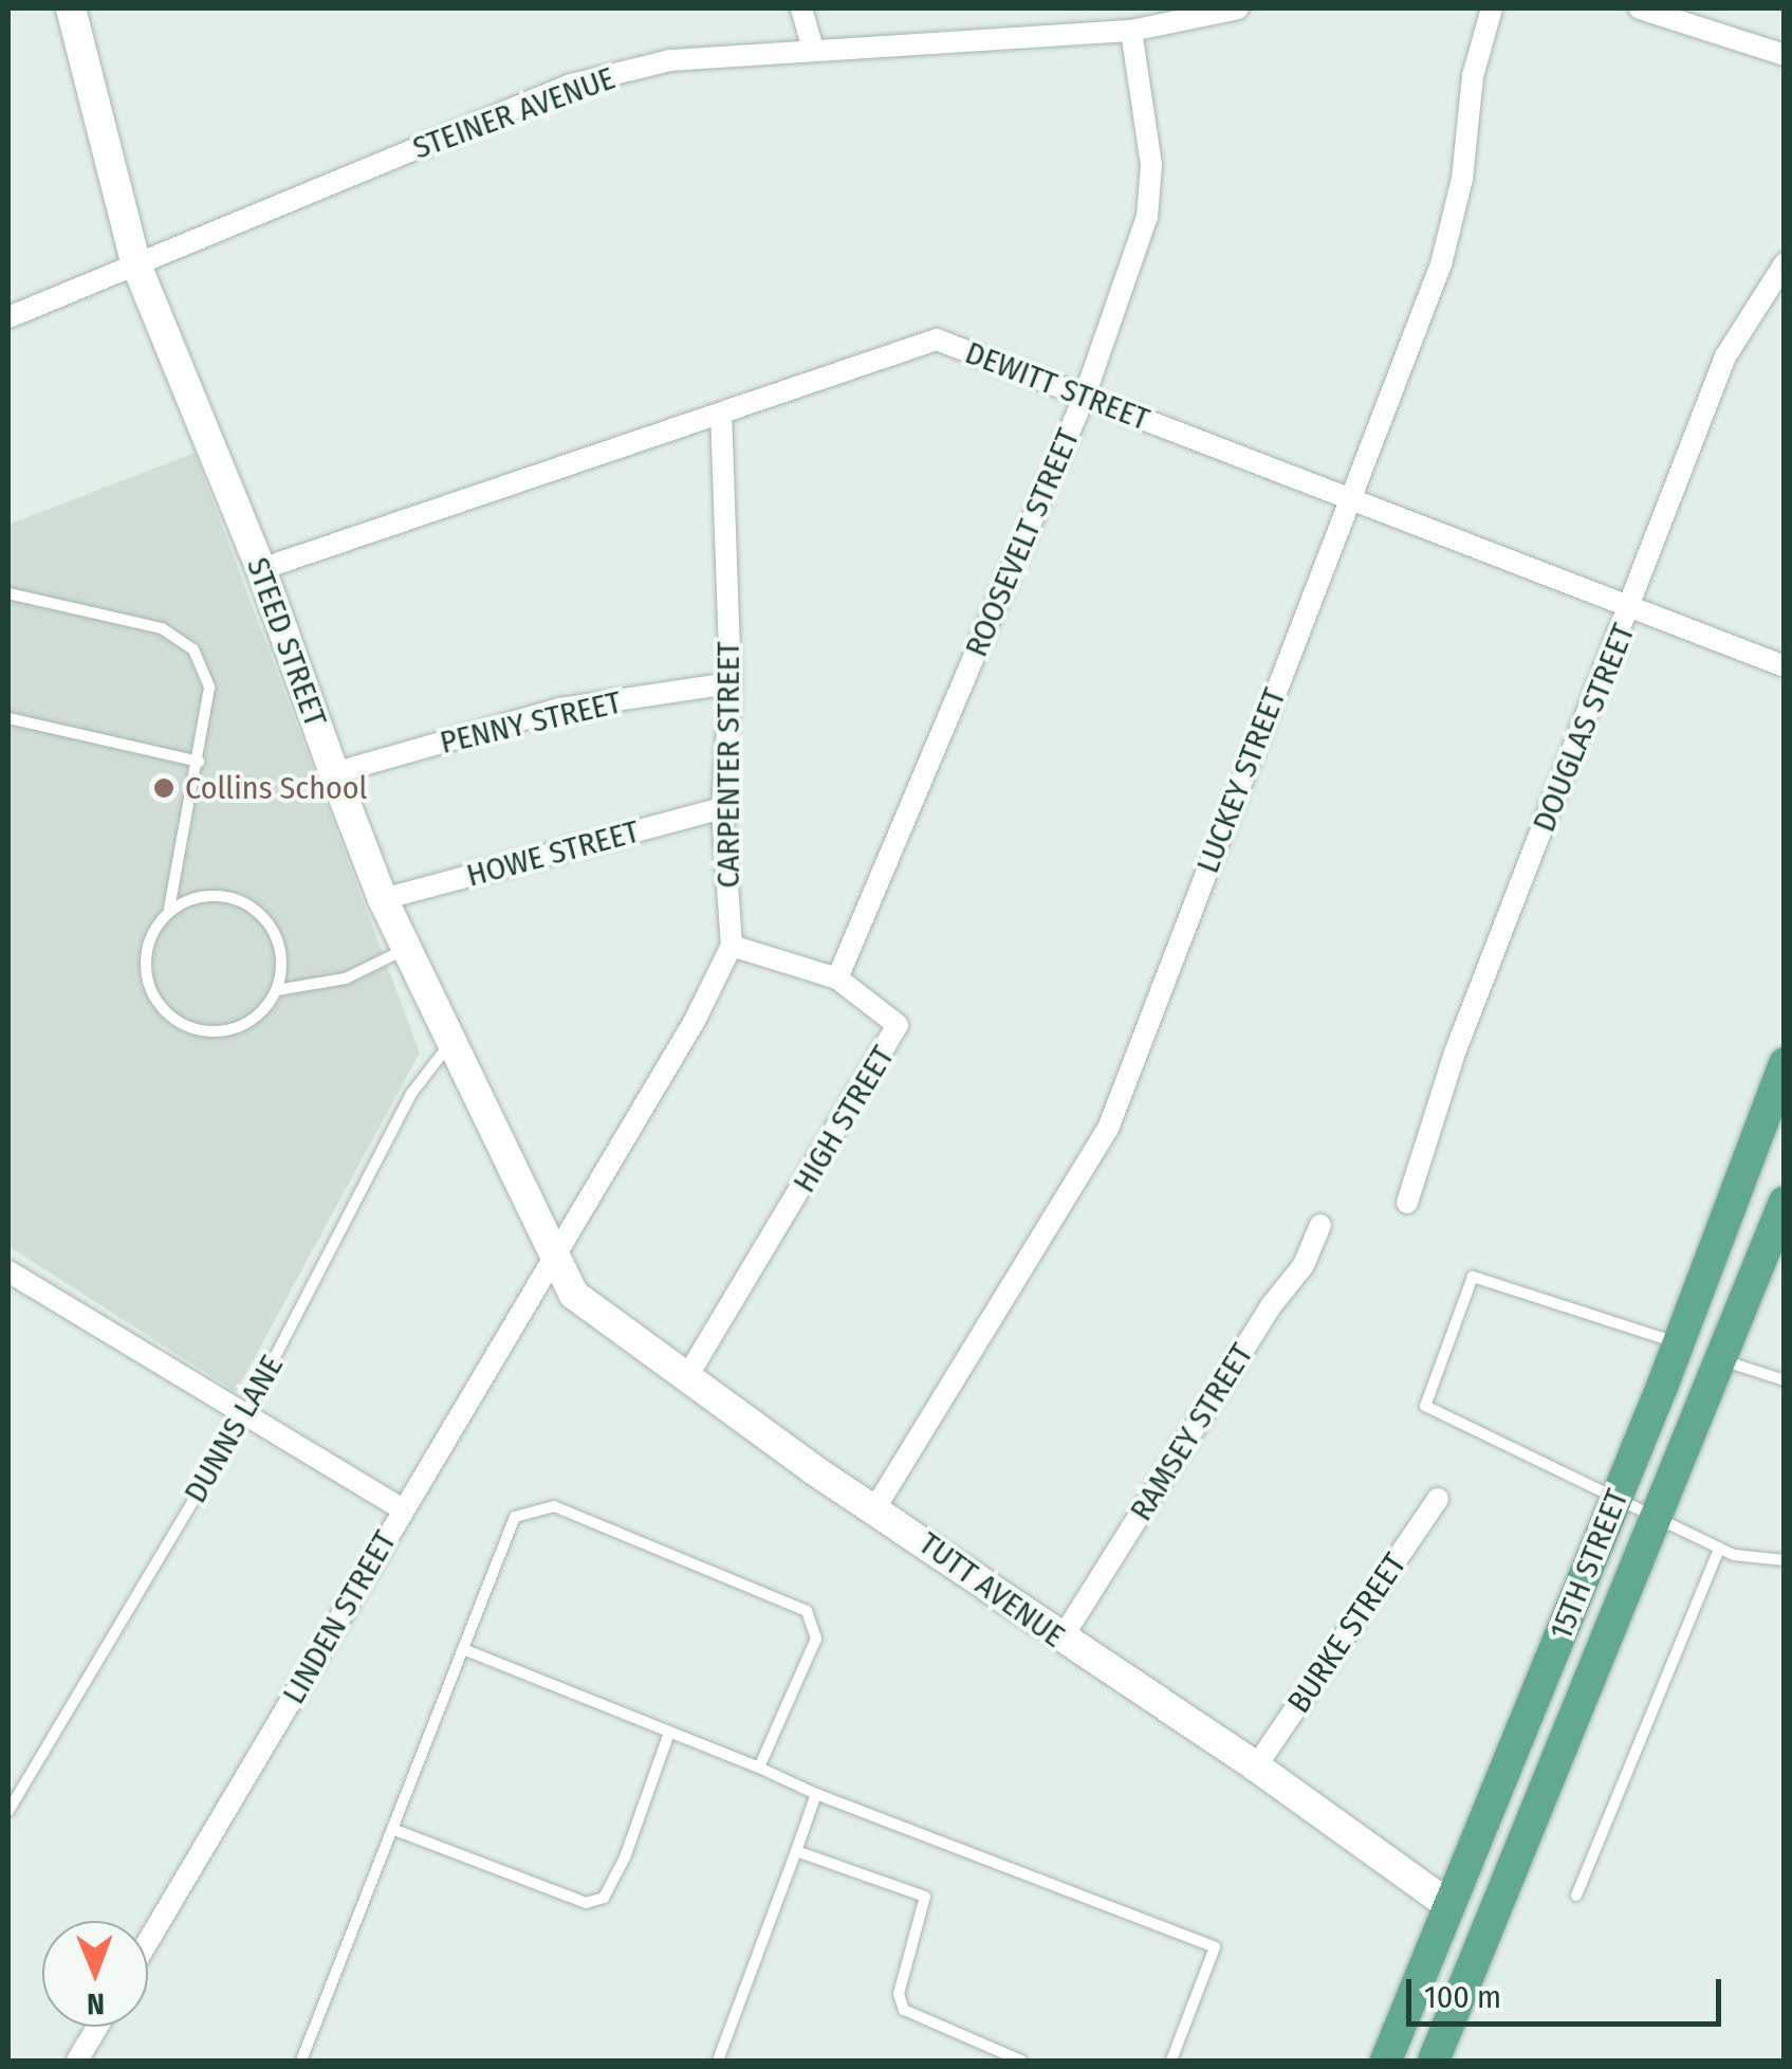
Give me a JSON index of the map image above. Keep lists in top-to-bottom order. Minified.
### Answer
{"streets":{"main road":["15TH STREET"],"street":["STEINER AVENUE","DEWITT STREET","ROOSEVELT STREET","STEED STREET","PENNY STREET","DOUGLAS STREET","CARPENTER STREET","LUCKEY STREET","HOWE STREET","HIGH STREET","RAMSEY STREET","TUTT AVENUE","LINDEN STREET","BURKE STREET"],"lane":["DUNNS LANE"]},"crossings":[["STEINER AVENUE","ROOSEVELT STREET"],["STEINER AVENUE","STEED STREET"],["DEWITT STREET","ROOSEVELT STREET"],["DEWITT STREET","STEED STREET"],["DEWITT STREET","DOUGLAS STREET"],["DEWITT STREET","CARPENTER STREET"],["DEWITT STREET","LUCKEY STREET"],["ROOSEVELT STREET","HIGH STREET"],["STEED STREET","PENNY STREET"],["STEED STREET","CARPENTER STREET"],["STEED STREET","HOWE STREET"],["STEED STREET","DUNNS LANE"],["STEED STREET","TUTT AVENUE"],["STEED STREET","LINDEN STREET"],["PENNY STREET","CARPENTER STREET"],["CARPENTER STREET","HOWE STREET"],["CARPENTER STREET","HIGH STREET"],["CARPENTER STREET","TUTT AVENUE"],["CARPENTER STREET","LINDEN STREET"],["LUCKEY STREET","TUTT AVENUE"],["HIGH STREET","TUTT AVENUE"],["RAMSEY STREET","TUTT AVENUE"],["15TH STREET","TUTT AVENUE"],["TUTT AVENUE","LINDEN STREET"],["TUTT AVENUE","BURKE STREET"]],"places":["Collins School"],"scale_bar":"100 m","north":"bottom"}
